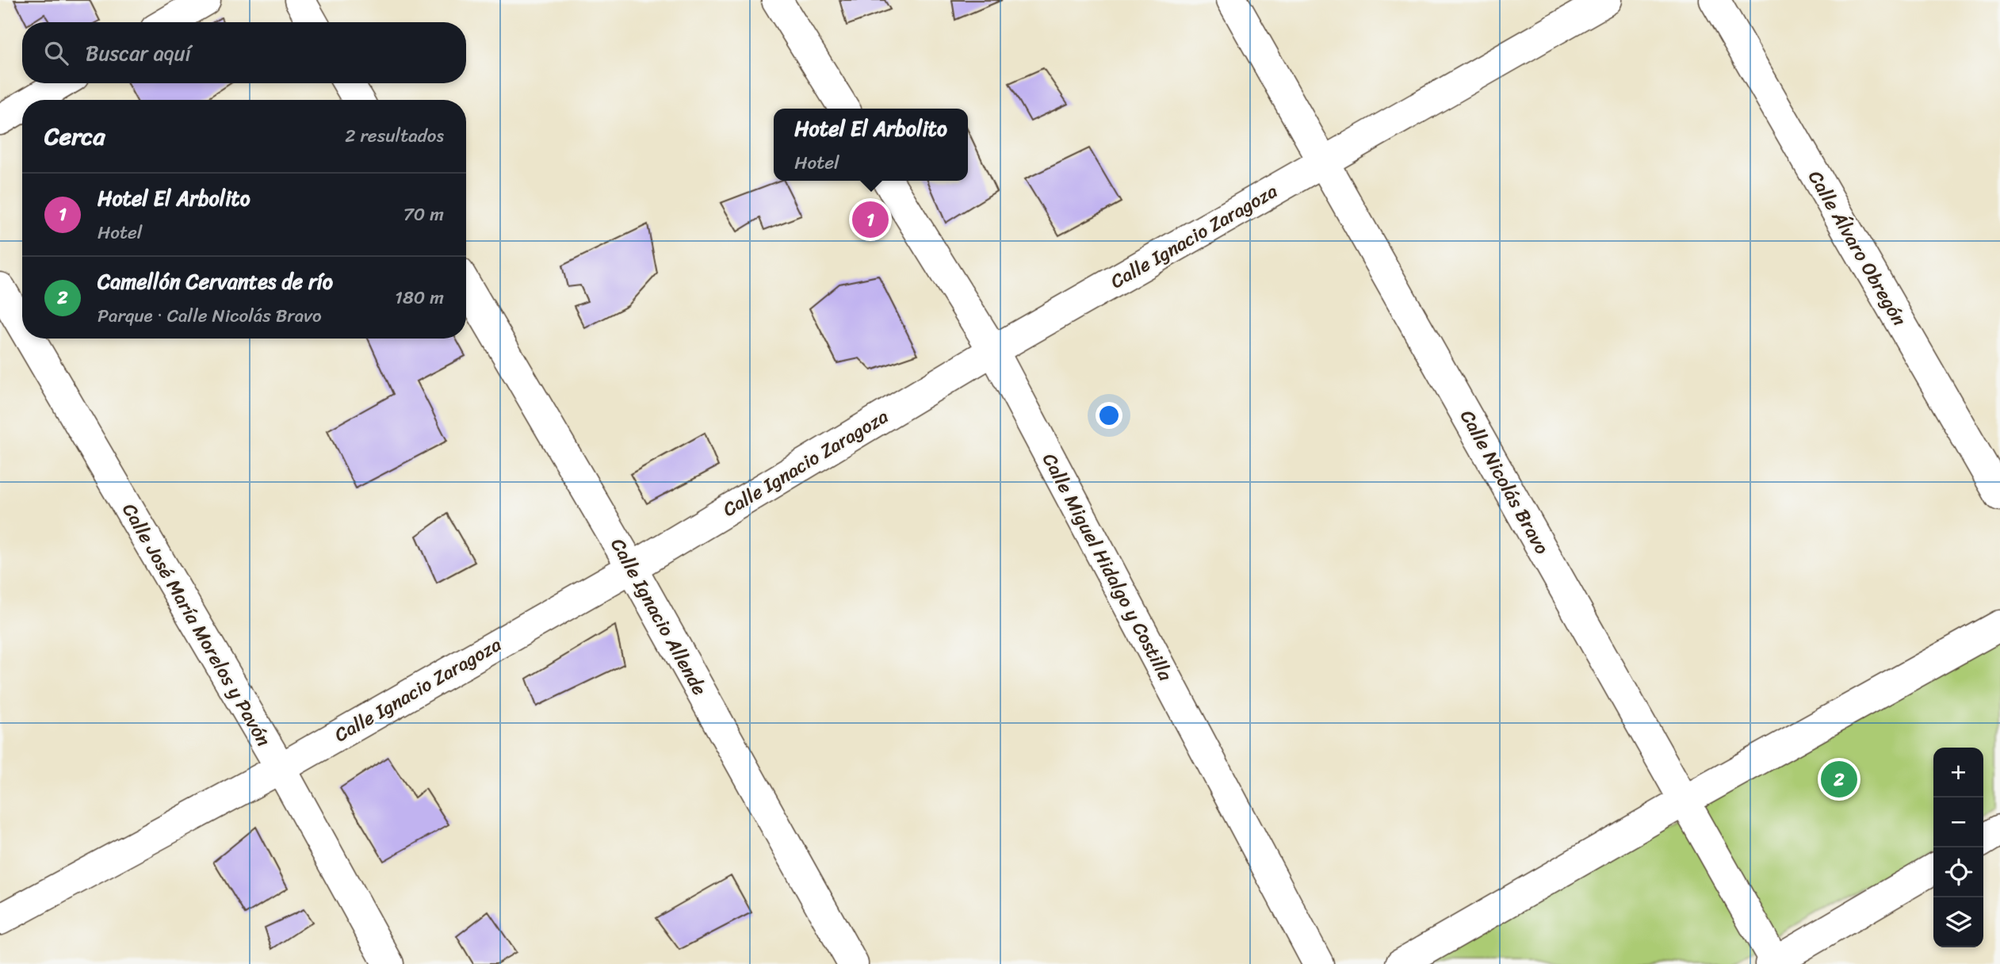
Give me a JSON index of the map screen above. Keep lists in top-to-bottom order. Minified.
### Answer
{"streets":{"street":["Calle Ignacio Zaragoza","Calle Álvaro Obregón","Calle Nicolás Bravo","Calle Miguel Hidalgo y Costilla","Calle Ignacio Allende","Calle José María Morelos y Pavón"]},"crossings":[["Calle Ignacio Zaragoza","Calle Nicolás Bravo"],["Calle Ignacio Zaragoza","Calle Miguel Hidalgo y Costilla"],["Calle Ignacio Zaragoza","Calle Ignacio Allende"],["Calle Ignacio Zaragoza","Calle José María Morelos y Pavón"]],"page":{"search":"Buscar aquí","heading":["Cerca","2 resultados"],"popup":["Hotel El Arbolito","Hotel"],"list":[{"mark":"1","name":"Hotel El Arbolito","note":"Hotel","value":"70 m"},{"mark":"2","name":"Camellón Cervantes de río","note":"Parque · Calle Nicolás Bravo","value":"180 m"}],"pins":["1","2"],"map_buttons":["+","−"]}}
